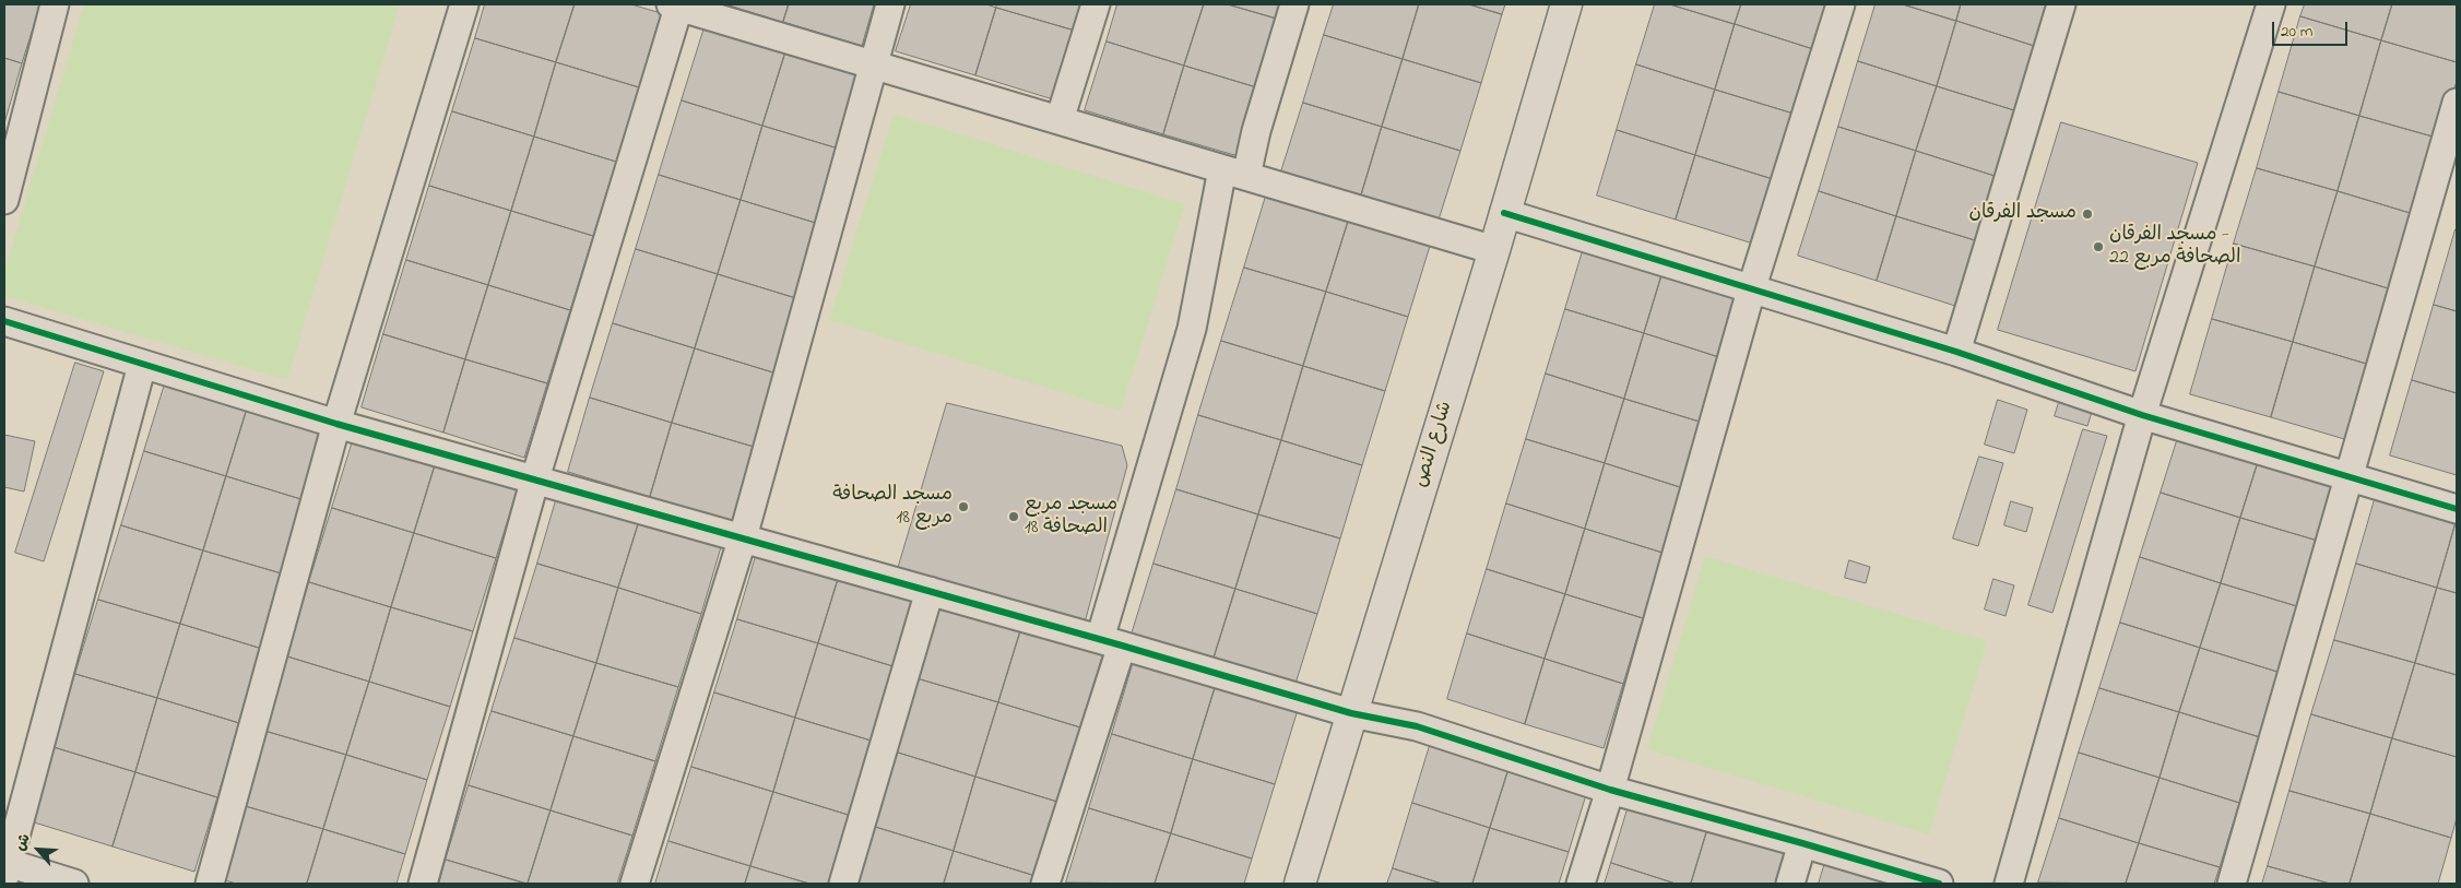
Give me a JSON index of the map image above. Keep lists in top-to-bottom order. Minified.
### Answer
{"streets":{"street":["شارع النص"]},"places":["مسجد الفرقان","مسجد الفرقان - الصحافة مربع 22","مسجد الصحافة مربع 18","مسجد مربع 18 الصحافة"],"scale_bar":"20 m","north":"top left"}
